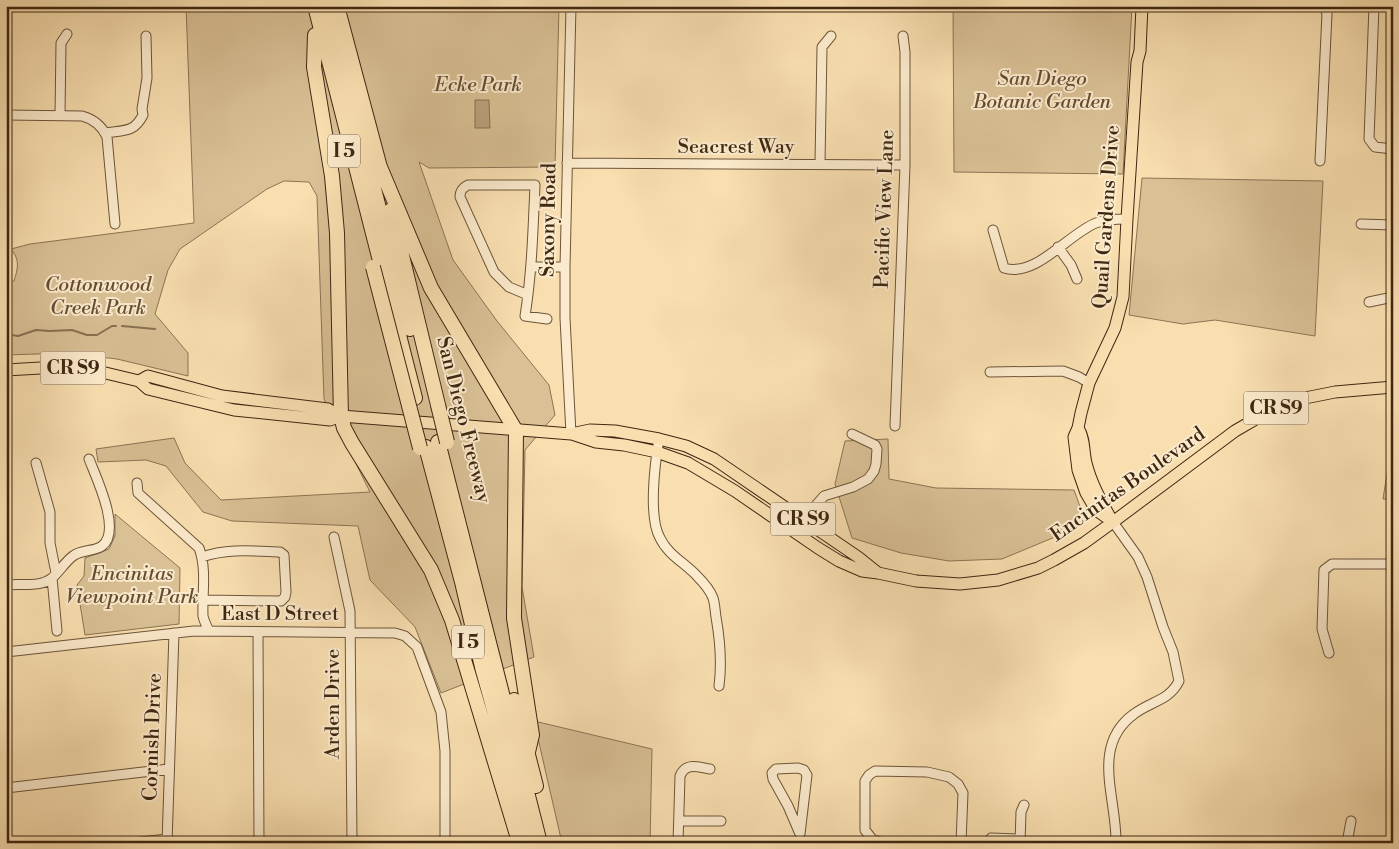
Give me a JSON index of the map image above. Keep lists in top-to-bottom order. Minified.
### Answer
{"streets":{"highway":["I 5","San Diego Freeway"],"main road":["Quail Gardens Drive","CR S9","Encinitas Boulevard"],"street":["Seacrest Way","Pacific View Lane","Saxony Road","East D Street","Arden Drive","Cornish Drive"]},"crossings":[["Seacrest Way","Pacific View Lane"],["Seacrest Way","Saxony Road"],["Quail Gardens Drive","Encinitas Boulevard"],["Saxony Road","Encinitas Boulevard"],["East D Street","Arden Drive"],["East D Street","Cornish Drive"]],"parks":["San Diego Botanic Garden","Ecke Park","Cottonwood Creek Park","Encinitas Viewpoint Park"]}
